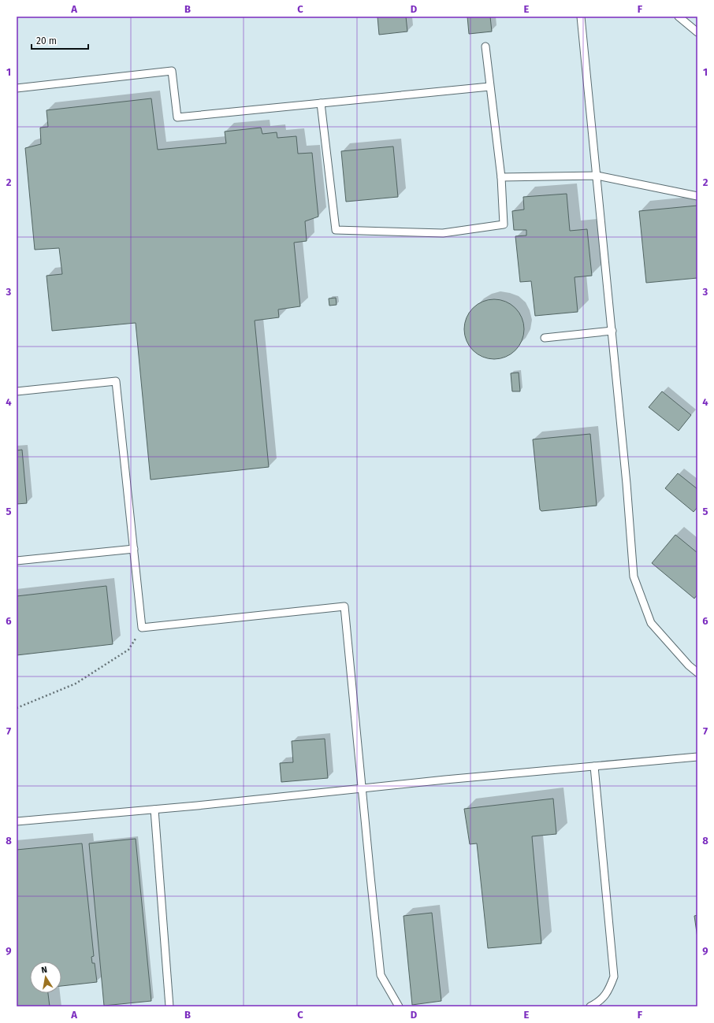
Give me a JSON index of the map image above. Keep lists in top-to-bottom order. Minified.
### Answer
{"scale_bar":"20 m","north":"top","grid":{"columns":["A","B","C","D","E","F"],"rows":["1","2","3","4","5","6","7","8","9"]}}
